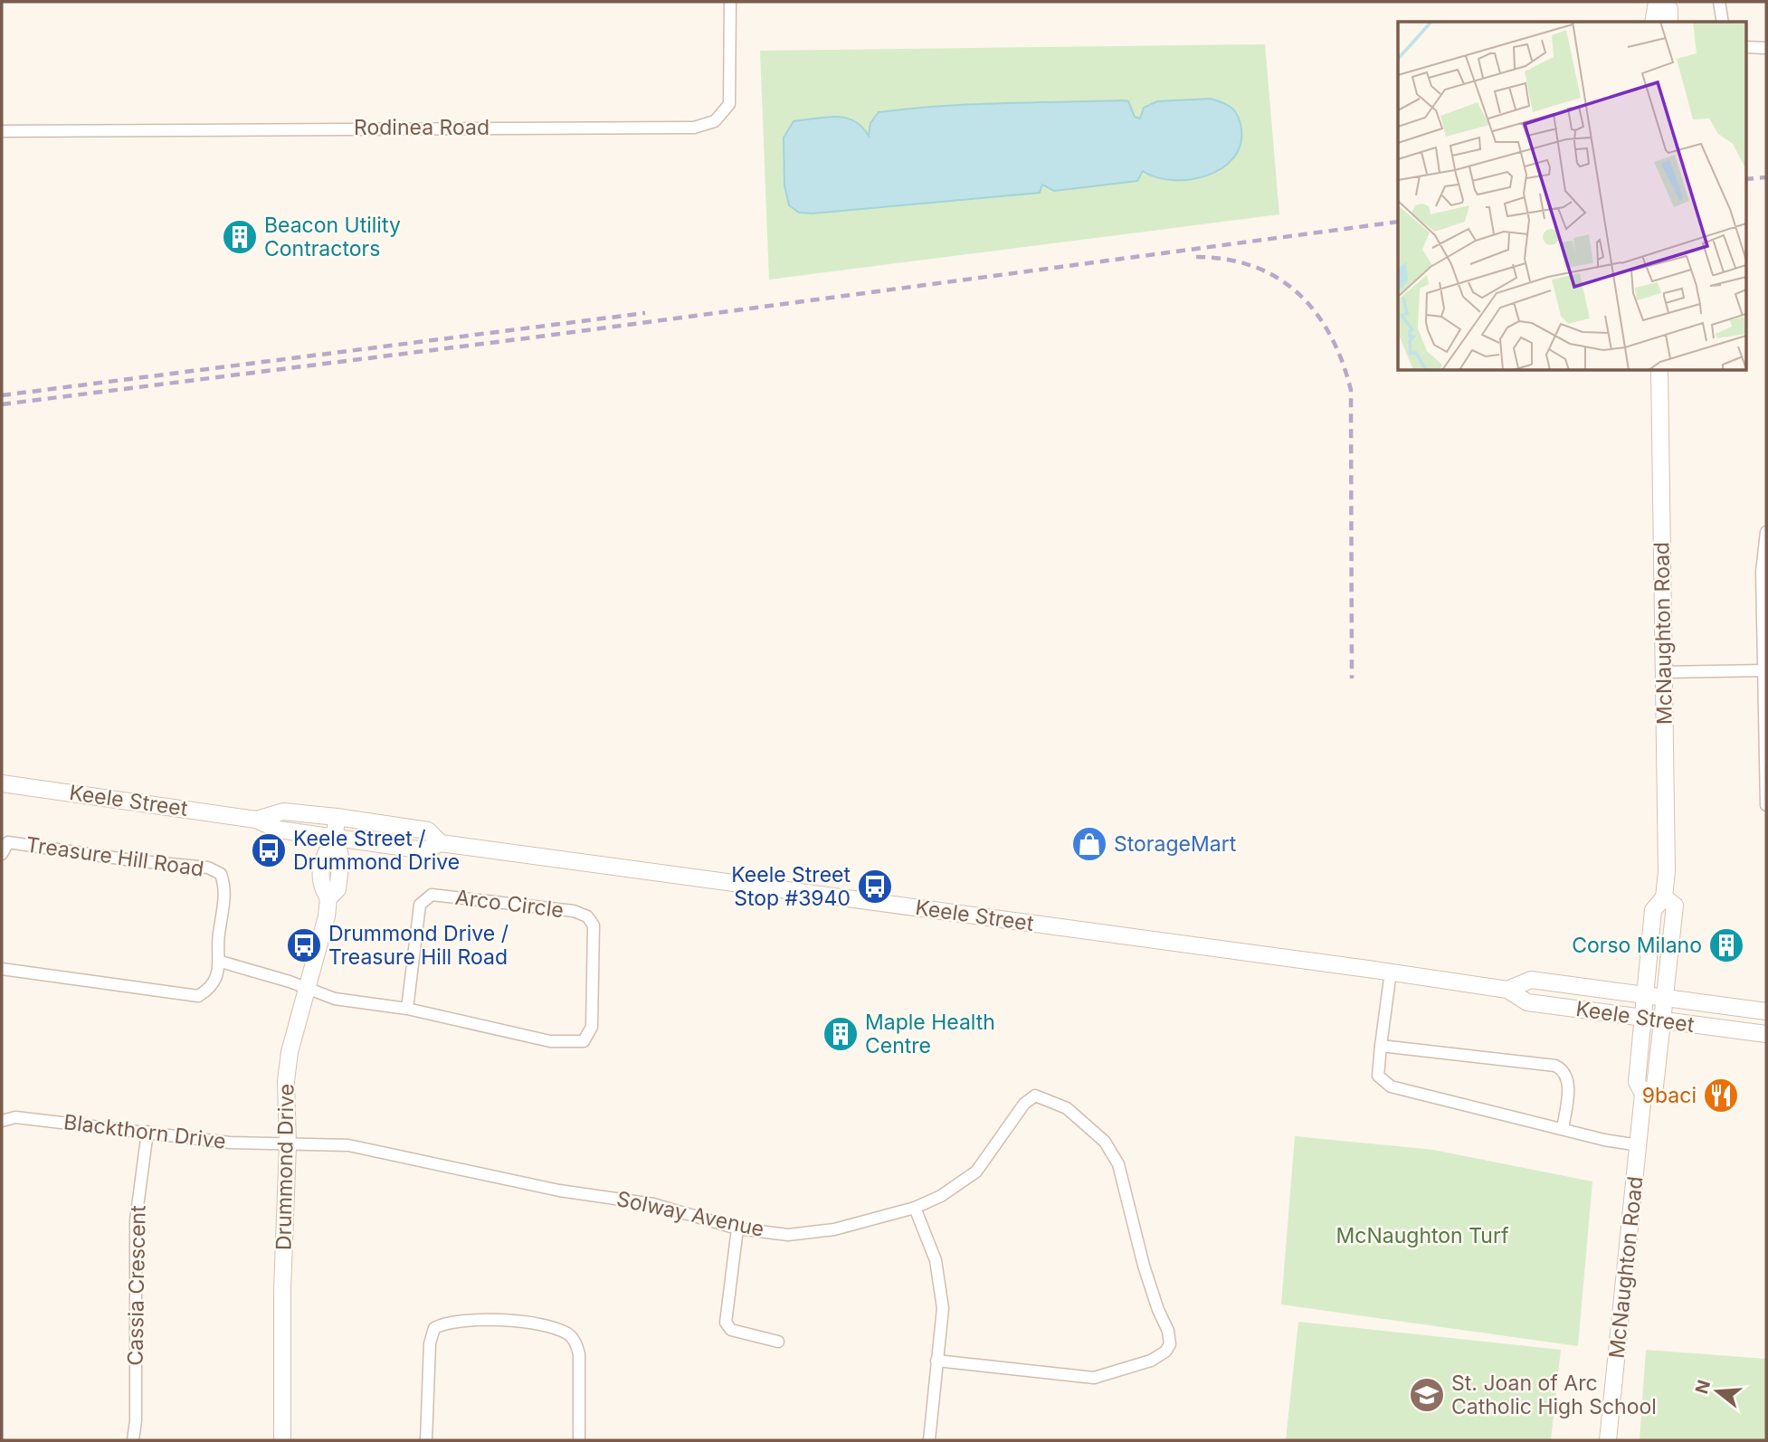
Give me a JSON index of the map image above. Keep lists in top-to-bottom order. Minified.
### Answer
{"streets":{"main road":["McNaughton Road","Keele Street","Drummond Drive"],"street":["Rodinea Road","Treasure Hill Road","Arco Circle","Blackthorn Drive","Solway Avenue","Cassia Crescent"]},"crossings":[["McNaughton Road","Keele Street"],["Keele Street","Drummond Drive"],["Arco Circle","Drummond Drive"],["Blackthorn Drive","Drummond Drive"],["Blackthorn Drive","Solway Avenue"],["Blackthorn Drive","Cassia Crescent"],["Drummond Drive","Solway Avenue"]],"parks":["McNaughton Turf"],"places":{"building":["Beacon Utility Contractors","Corso Milano","Maple Health Centre"],"shop":["StorageMart"],"bus stop":["Keele Street / Drummond Drive","Keele Street Stop #3940","Drummond Drive / Treasure Hill Road"],"restaurant":["9baci"],"school or university":["St. Joan of Arc Catholic High School"]},"north":"left"}
